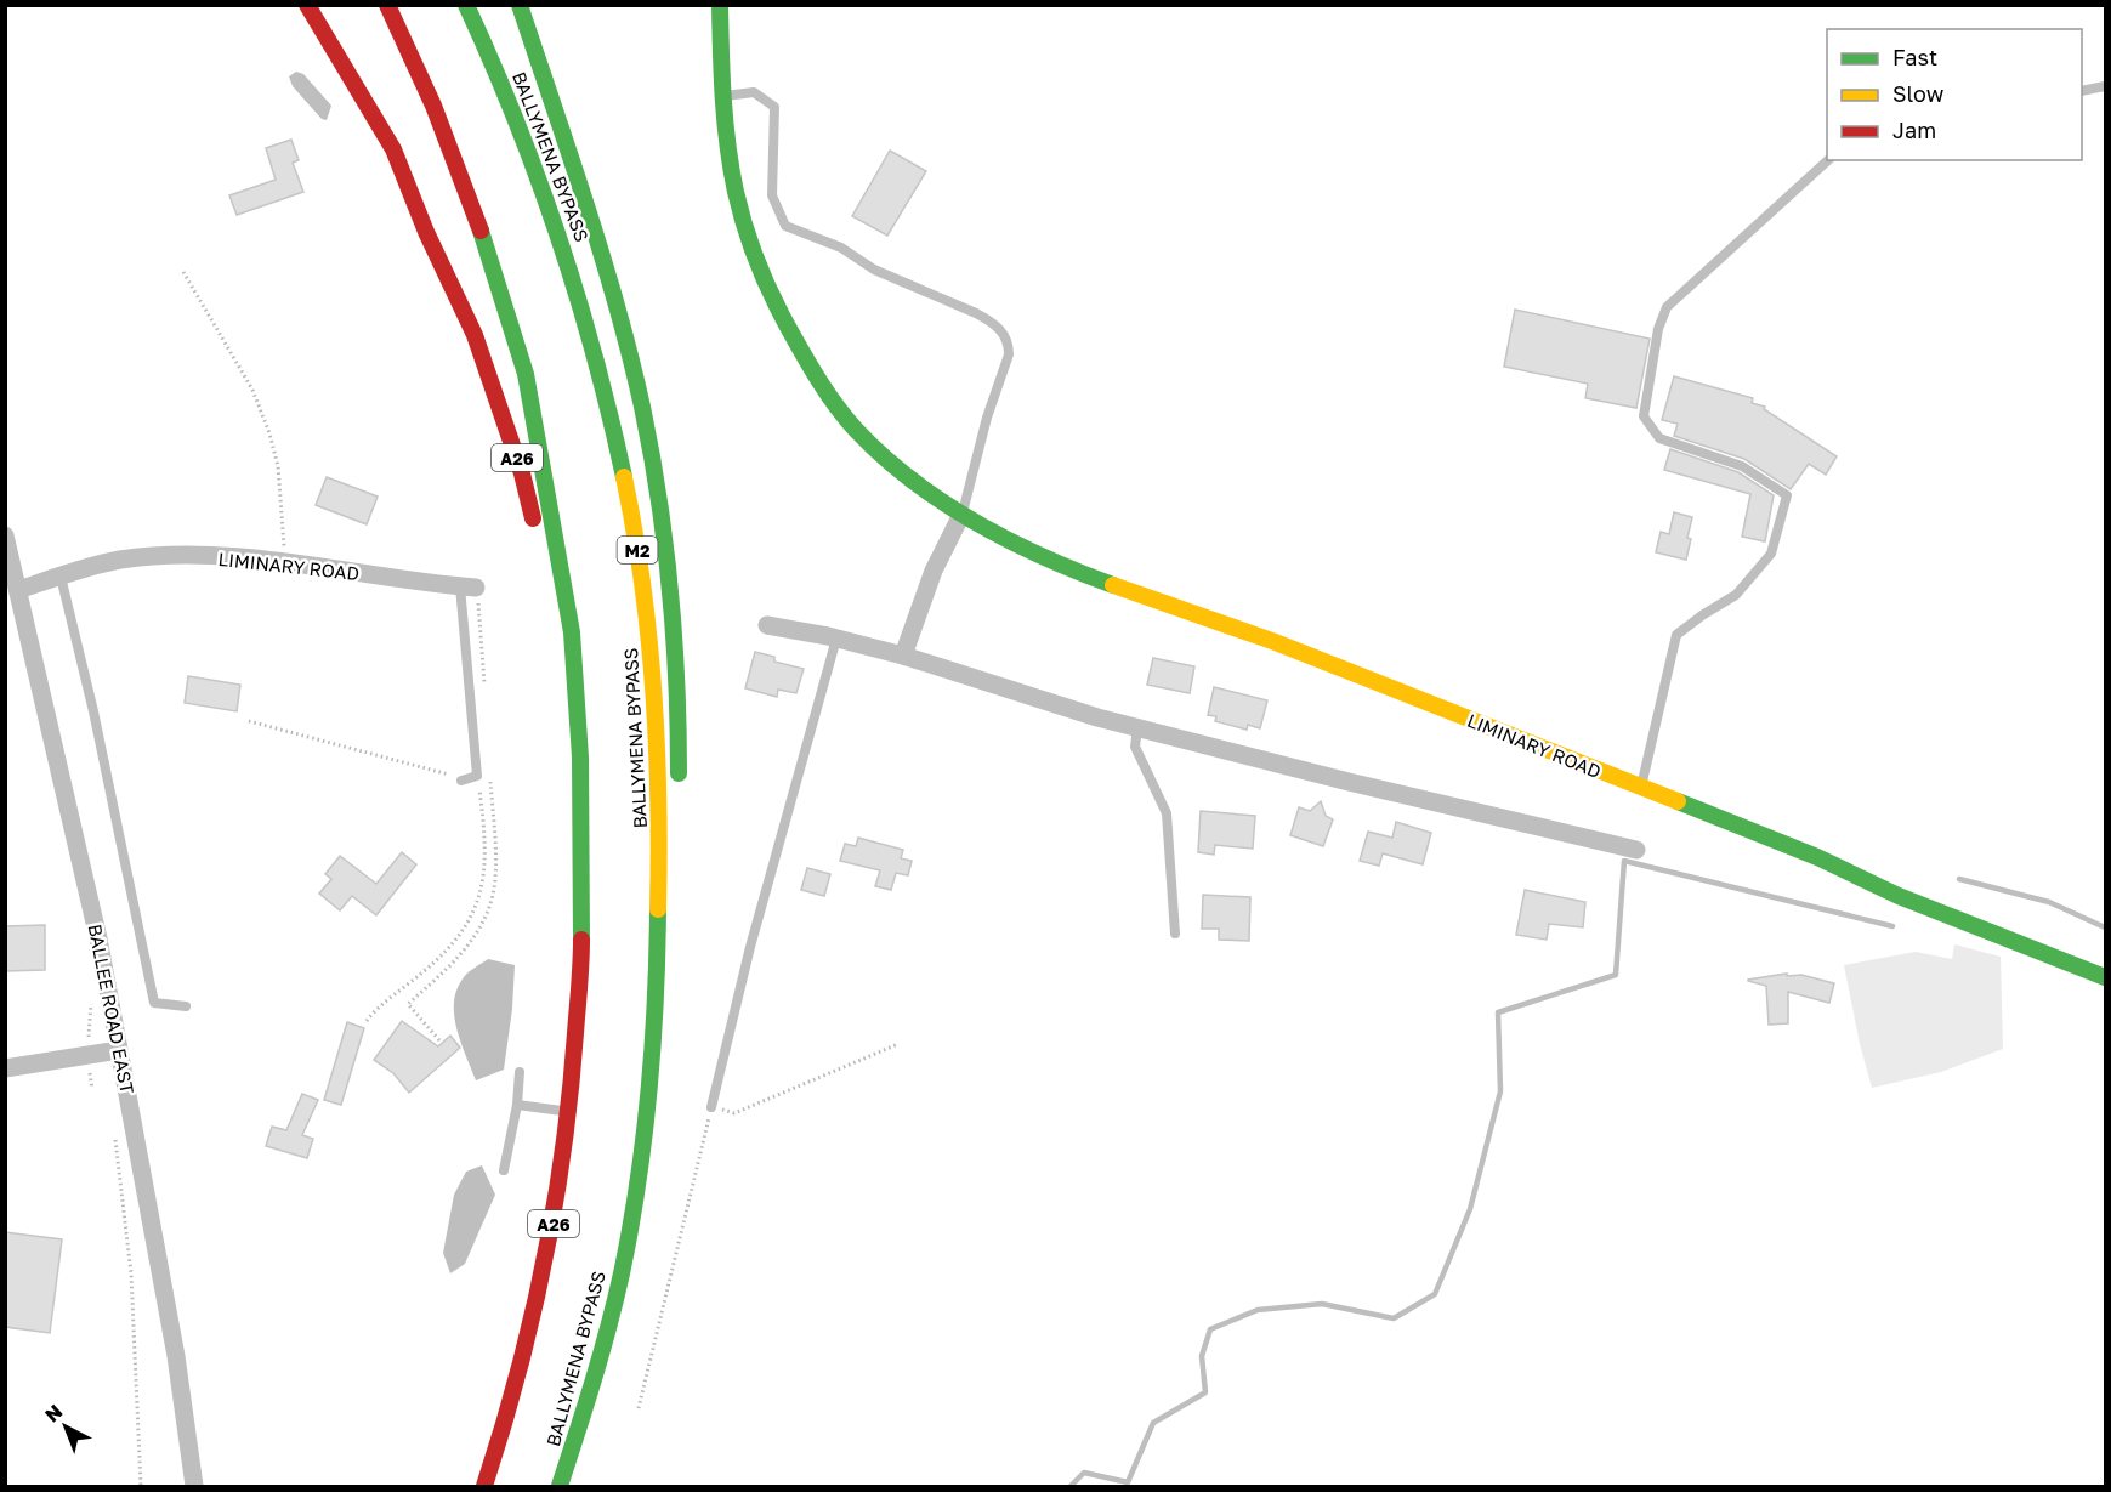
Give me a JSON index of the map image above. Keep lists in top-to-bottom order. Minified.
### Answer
{"streets":{"main road":["BALLYMENA BYPASS","A26","M2","LIMINARY ROAD"],"street":["BALLEE ROAD EAST"]},"crossings":[["LIMINARY ROAD","BALLEE ROAD EAST"]],"legend":["Fast","Slow","Jam"],"north":"top left"}
